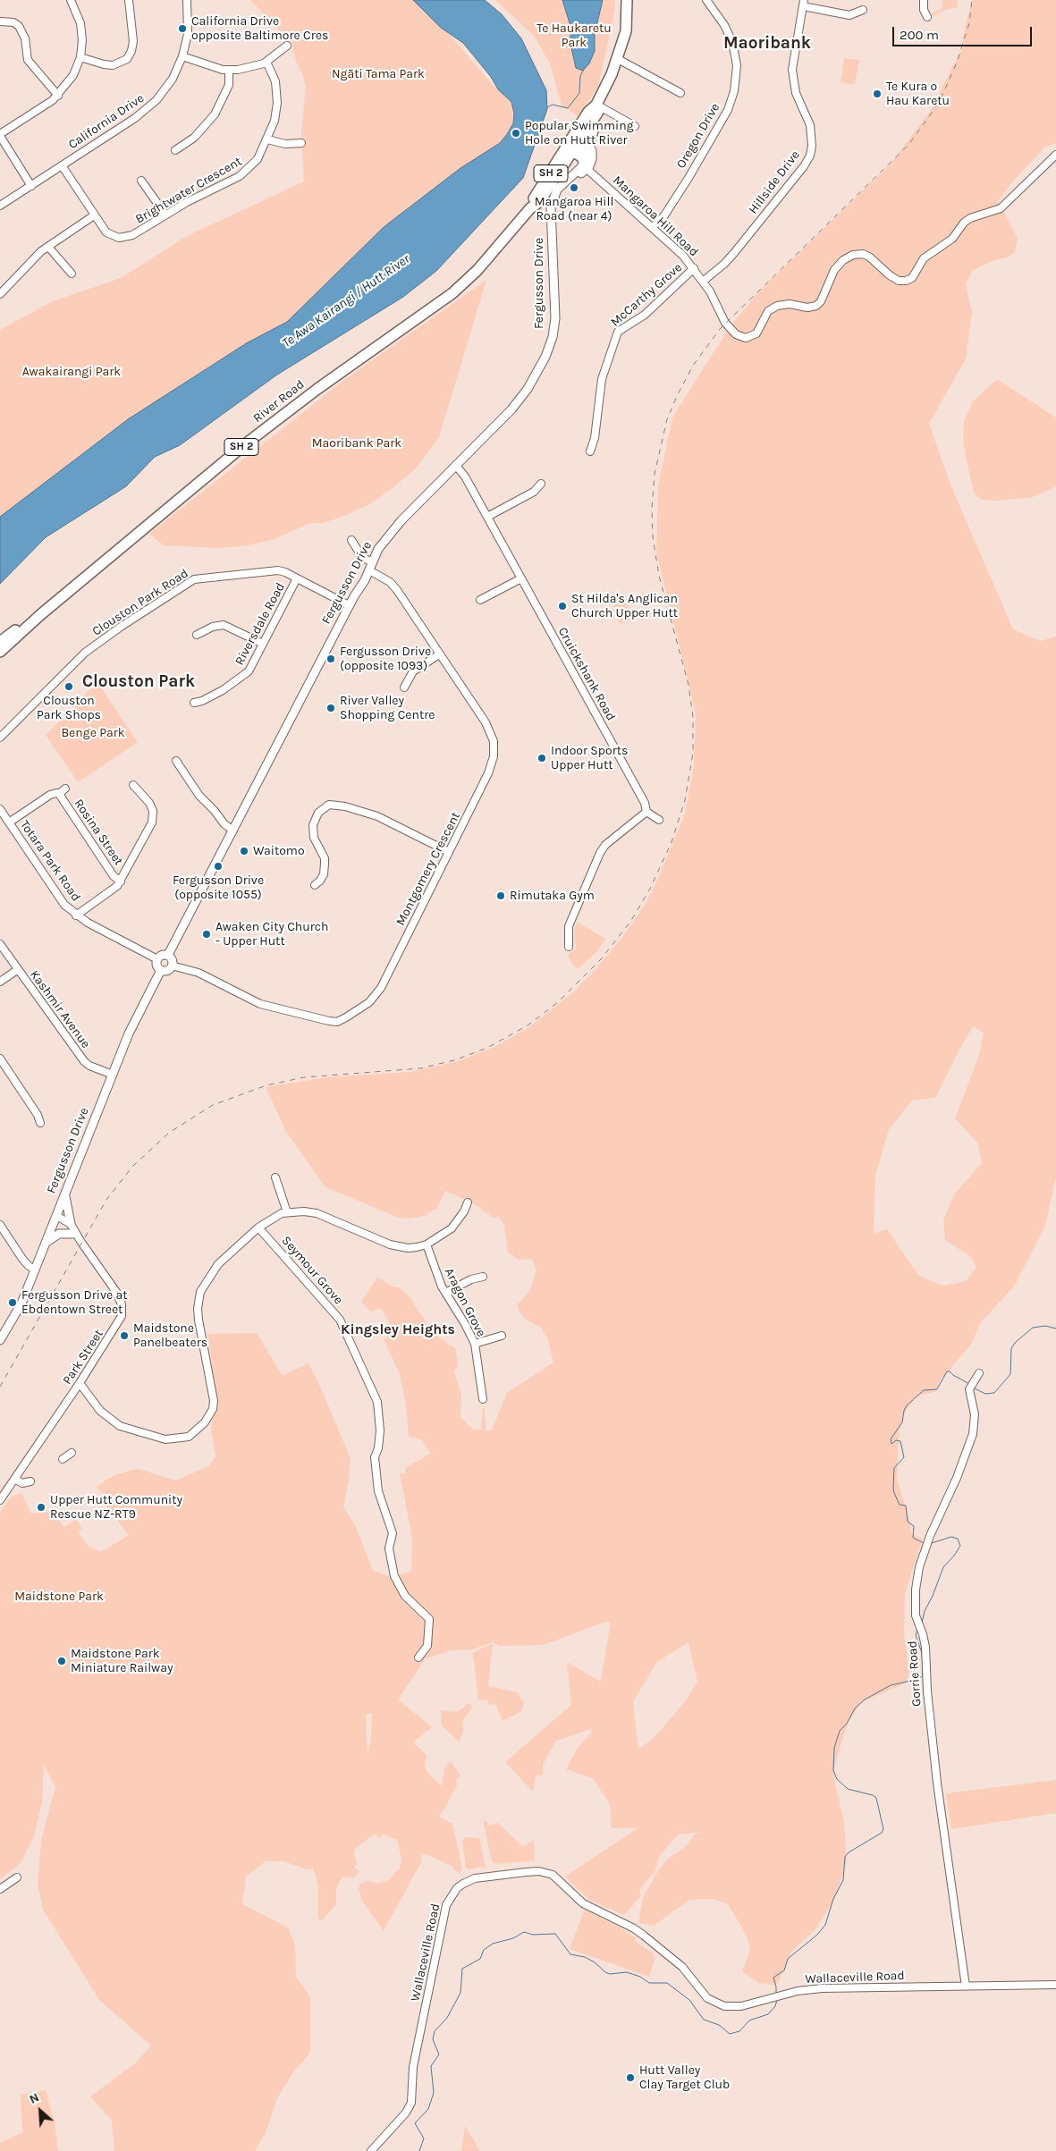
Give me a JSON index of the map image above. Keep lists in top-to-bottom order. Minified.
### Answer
{"streets":{"highway":["SH 2","River Road"],"main road":["Fergusson Drive"],"street":["California Drive","Oregon Drive","Hillside Drive","Brightwater Crescent","Mangaroa Hill Road","McCarthy Grove","Clouston Park Road","Riversdale Road","Cruickshank Road","Rosina Street","Totara Park Road","Montgomery Crescent","Kashmir Avenue","Seymour Grove","Aragon Grove","Park Street","Gorrie Road","Wallaceville Road"]},"crossings":[["California Drive","Brightwater Crescent"],["Oregon Drive","Mangaroa Hill Road"],["SH 2","River Road"],["Hillside Drive","Mangaroa Hill Road"],["Mangaroa Hill Road","Fergusson Drive"],["Mangaroa Hill Road","McCarthy Grove"],["Fergusson Drive","Clouston Park Road"],["Fergusson Drive","Cruickshank Road"],["Fergusson Drive","Totara Park Road"],["Fergusson Drive","Montgomery Crescent"],["Fergusson Drive","Kashmir Avenue"],["Fergusson Drive","Park Street"],["Clouston Park Road","Riversdale Road"],["Rosina Street","Totara Park Road"],["Totara Park Road","Montgomery Crescent"],["Gorrie Road","Wallaceville Road"]],"districts":["Maoribank","Clouston Park","Kingsley Heights"],"water":["Te Awa Kairangi / Hutt River"],"parks":["Te Haukaretu Park","Ngāti Tama Park","Awakairangi Park","Maoribank Park","Benge Park","Maidstone Park"],"places":["California Drive opposite Baltimore Cres","Te Kura o Hau Karetu","Popular Swimming Hole on Hutt River","Mangaroa Hill Road (near 4)","St Hilda's Anglican Church Upper Hutt","Fergusson Drive (opposite 1093)","Clouston Park Shops","River Valley Shopping Centre","Indoor Sports Upper Hutt","Waitomo","Fergusson Drive (opposite 1055)","Rimutaka Gym","Awaken City Church - Upper Hutt","Fergusson Drive at Ebdentown Street","Maidstone Panelbeaters","Upper Hutt Community Rescue NZ-RT9","Maidstone Park Miniature Railway","Hutt Valley Clay Target Club"],"scale_bar":"200 m","north":"top left"}
